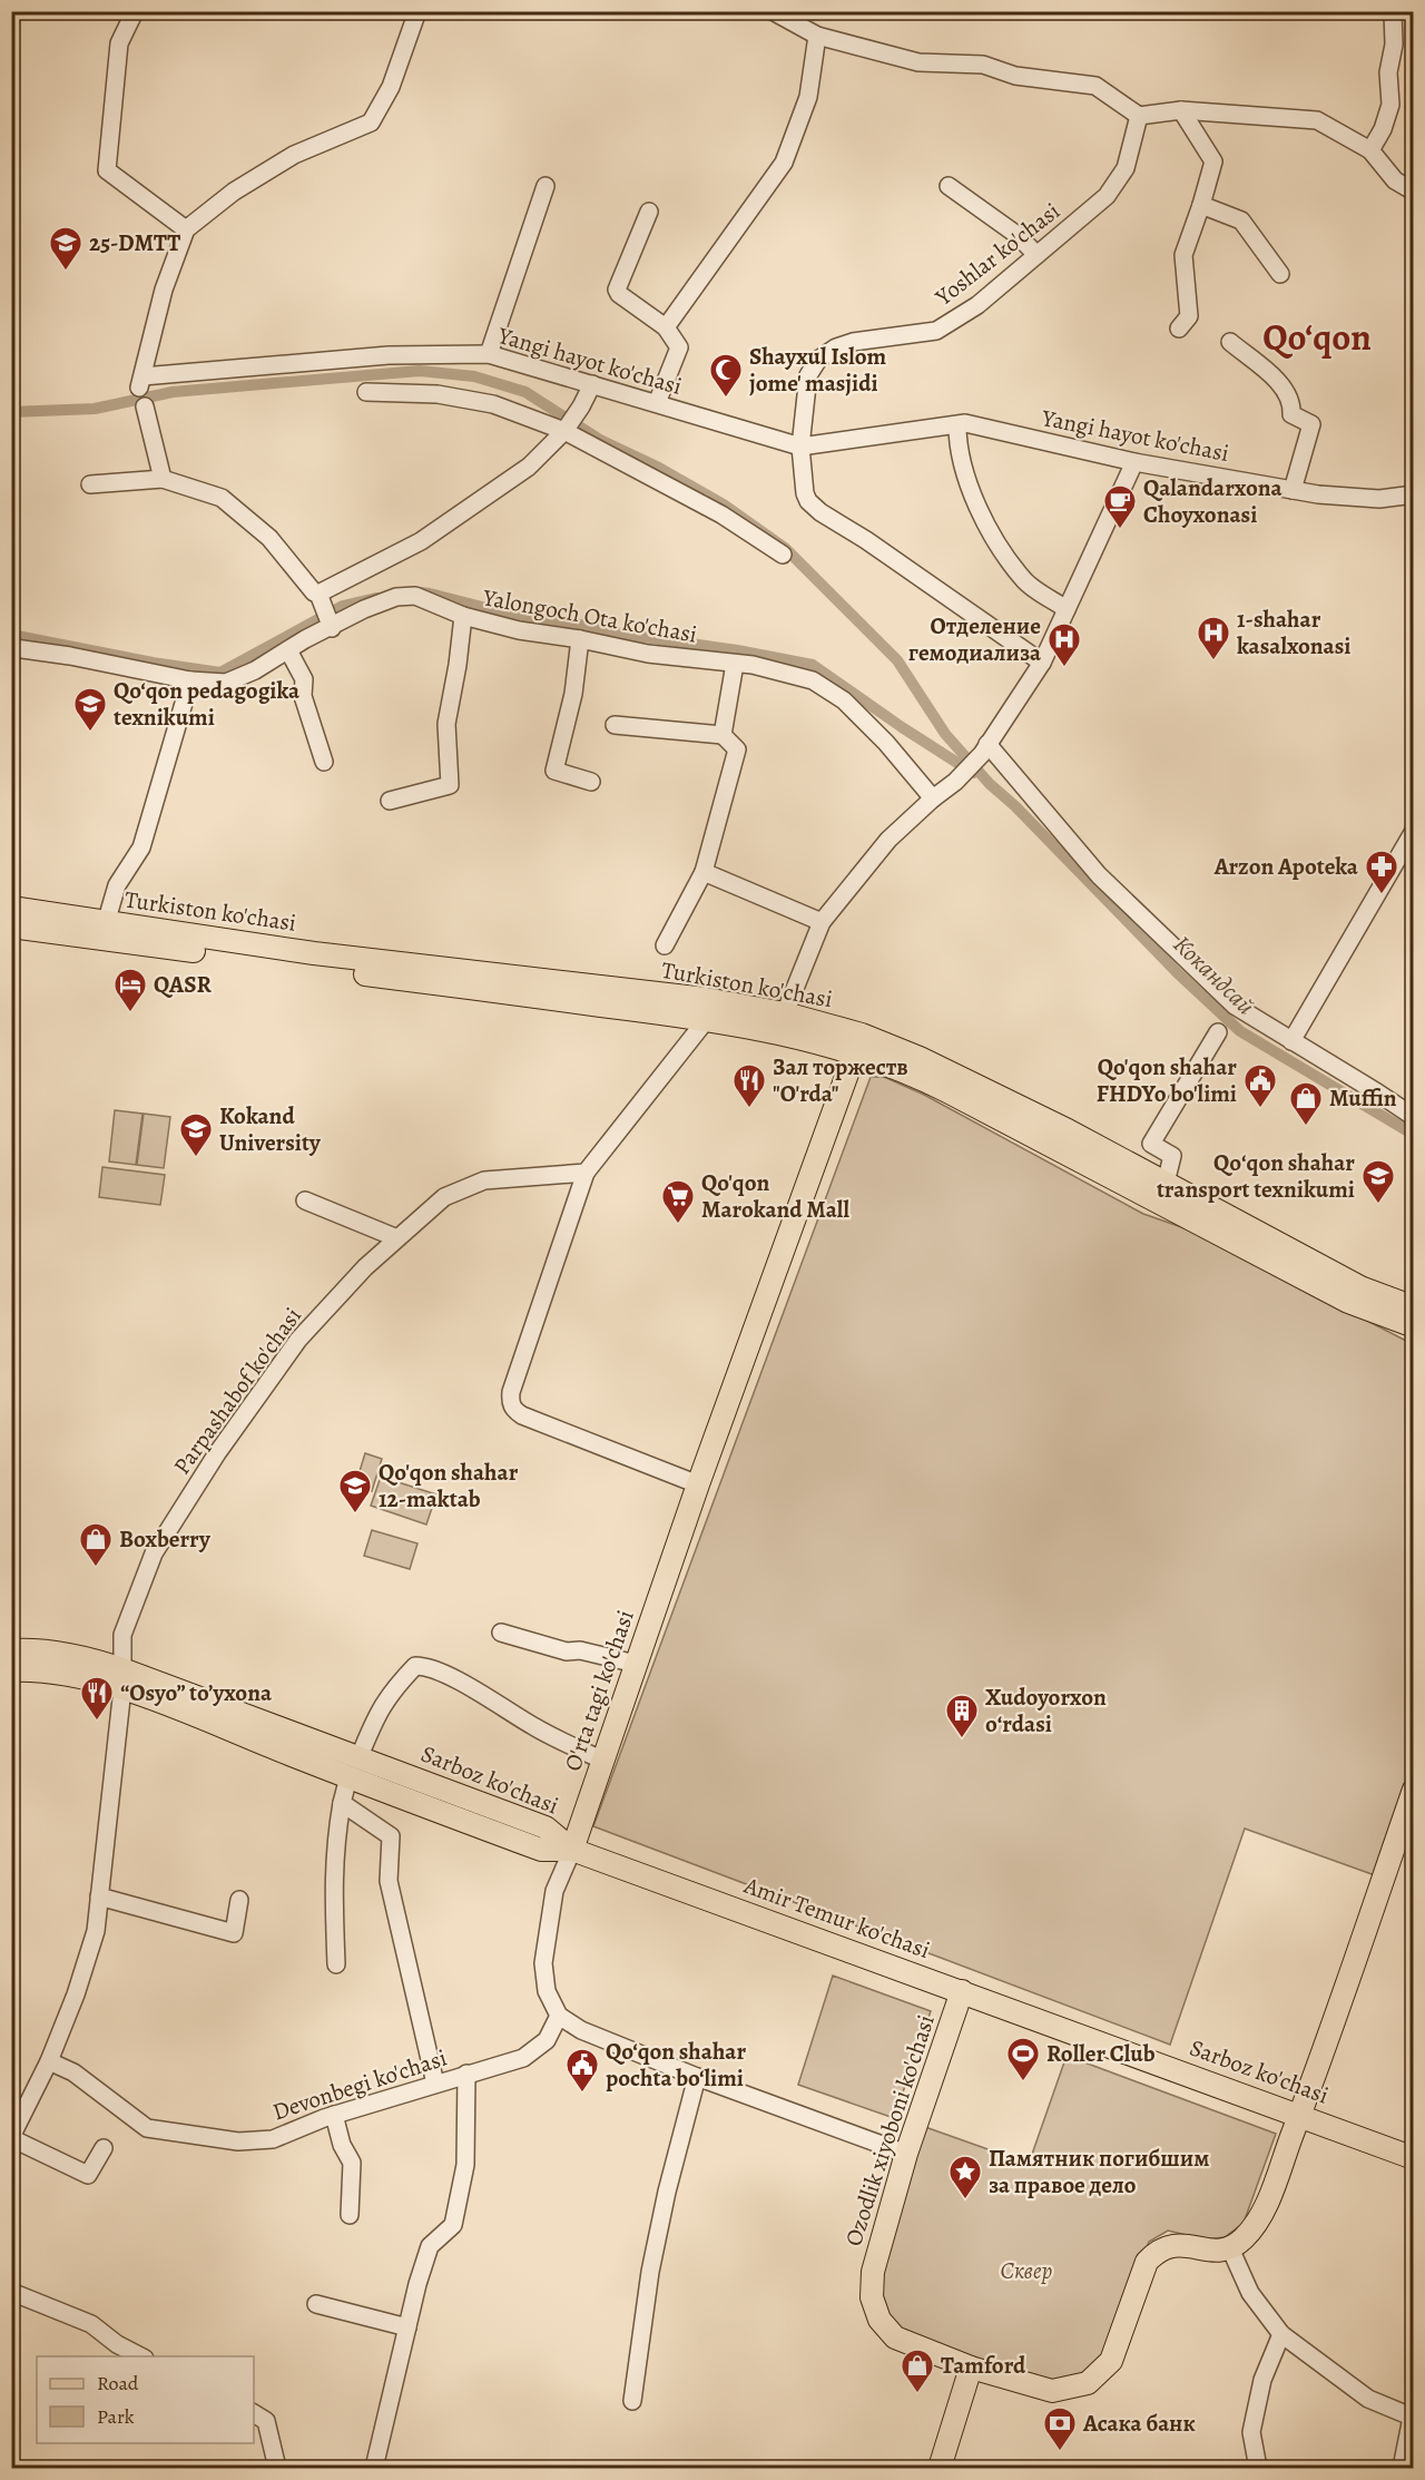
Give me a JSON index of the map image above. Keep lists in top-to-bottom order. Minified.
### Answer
{"streets":{"main road":["Turkiston ko'chasi","O'rta tagi ko'chasi","Sarboz ko'chasi","Amir Temur ko'chasi","Ozodlik xiyoboni ko'chasi"],"street":["Yoshlar ko'chasi","Yangi hayot ko'chasi","Yalongoch Ota ko'chasi","Parpashabof ko'chasi","Devonbegi ko'chasi"]},"crossings":[["Yoshlar ko'chasi","Yangi hayot ko'chasi"],["Turkiston ko'chasi","O'rta tagi ko'chasi"],["Parpashabof ko'chasi","Sarboz ko'chasi"],["Parpashabof ko'chasi","Devonbegi ko'chasi"],["O'rta tagi ko'chasi","Sarboz ko'chasi"],["O'rta tagi ko'chasi","Amir Temur ko'chasi"],["O'rta tagi ko'chasi","Devonbegi ko'chasi"],["Sarboz ko'chasi","Amir Temur ko'chasi"],["Amir Temur ko'chasi","Ozodlik xiyoboni ko'chasi"]],"districts":["Qo‘qon"],"water":["Кокандсай"],"parks":["Сквер"],"places":{"school or university":["25-DMTT","Qo‘qon pedagogika texnikumi","Kokand University","Qoʻqon shahar transport texnikumi","Qo'qon shahar 12-maktab"],"mosque":["Shayxul Islom jome' masjidi"],"cafe":["Qalandarxona Choyxonasi"],"hospital":["1-shahar kasalxonasi","Отделение гемодиализа"],"pharmacy":["Arzon Apoteka"],"hotel":["QASR"],"restaurant":["Зал торжеств \"O'rda\"","“Osyo” to’yxona"],"public building":["Qo'qon shahar FHDYo bo'limi","Qo‘qon shahar pochta bo‘limi"],"shop":["Muffin","Boxberry","Tamford"],"supermarket":["Qo'qon Marokand Mall"],"building":["Xudoyorxon oʻrdasi"],"sports":["Roller Club"],"place":["Памятник погибшим за правое дело"],"bank":["Асака банк"]},"legend":["Road","Park"]}
